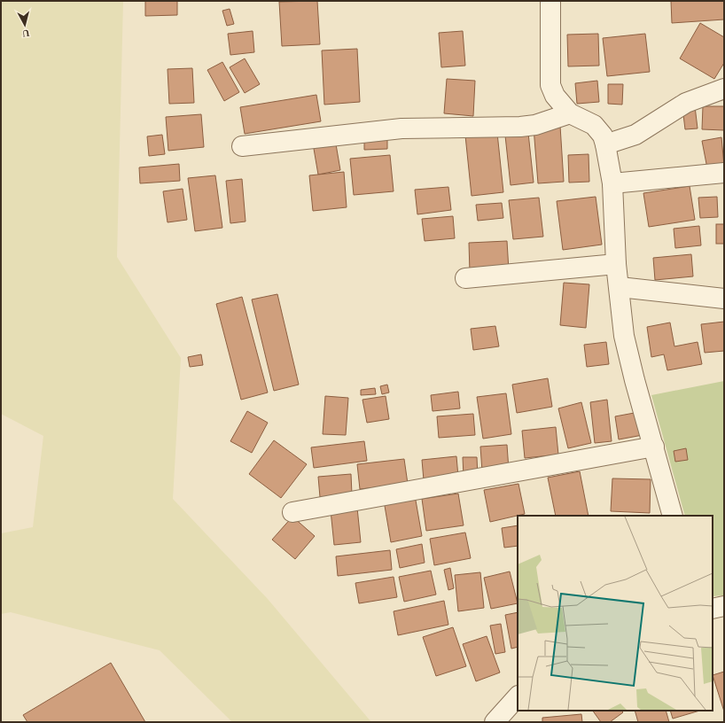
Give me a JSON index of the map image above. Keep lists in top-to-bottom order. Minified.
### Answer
{"north":"bottom"}
